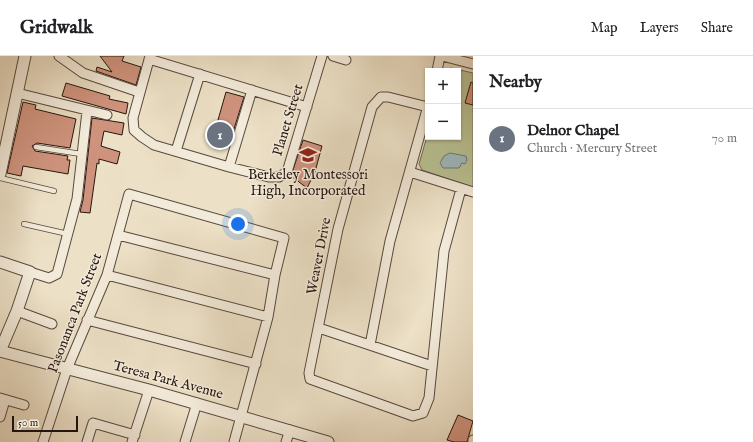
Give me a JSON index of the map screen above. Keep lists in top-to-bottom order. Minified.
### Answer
{"streets":{"street":["Planet Street","Weaver Drive","Pasonanca Park Street","Teresa Park Avenue"]},"crossings":[["Pasonanca Park Street","Teresa Park Avenue"]],"places":{"school or university":["Berkeley Montessori High, Incorporated"]},"scale_bar":"50 m","page":{"header":"Gridwalk","nav":["Map","Layers","Share"],"heading":"Nearby","map_buttons":["+","−"],"list":[{"mark":"1","name":"Delnor Chapel","note":"Church · Mercury Street","value":"70 m"}],"pins":"1","scale":"50 m"}}
